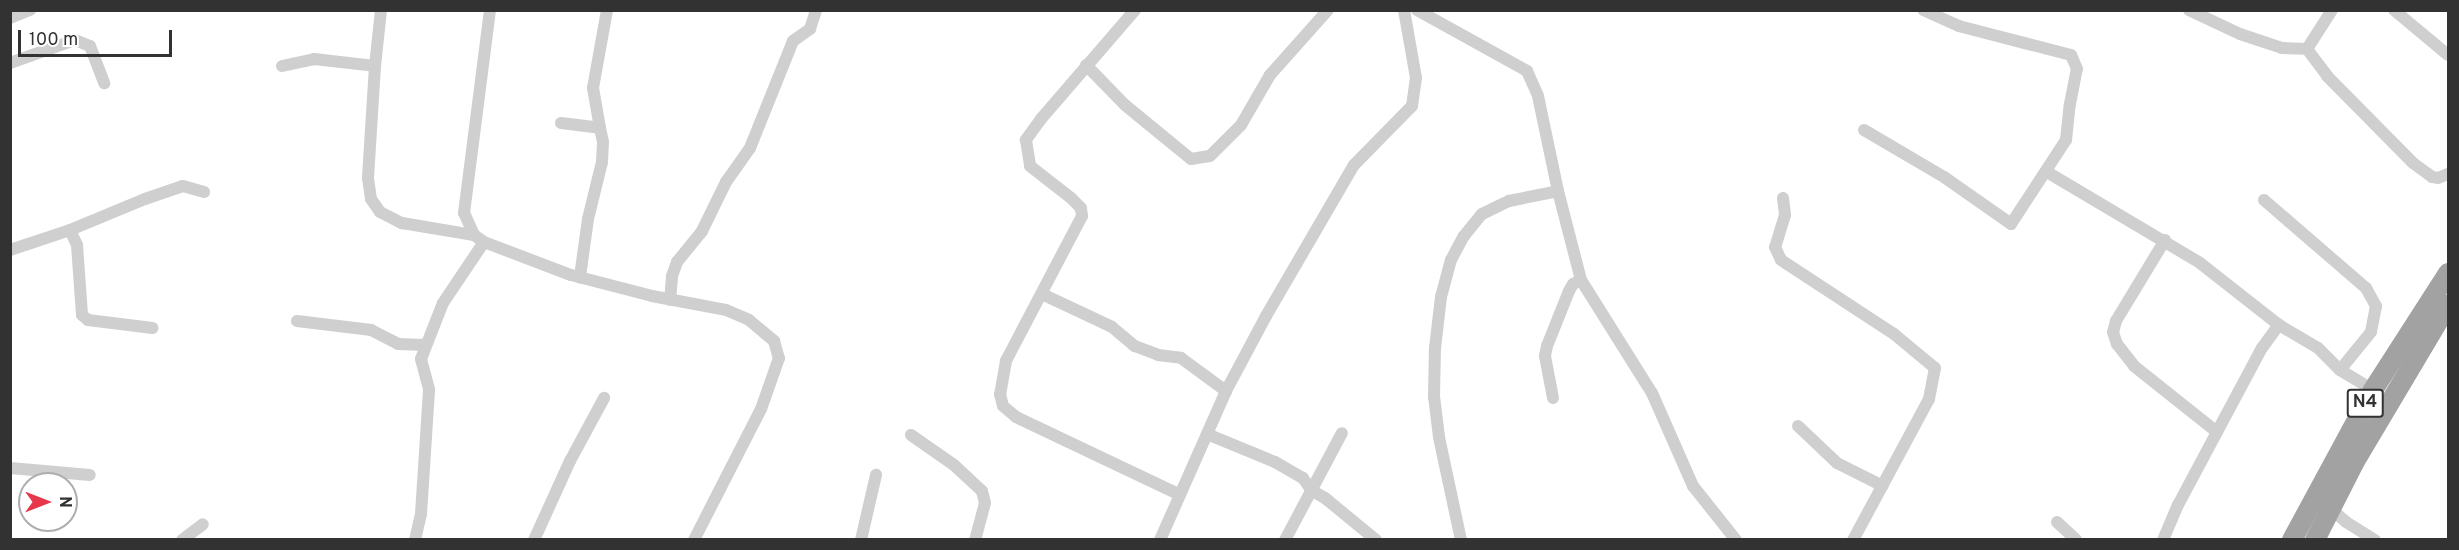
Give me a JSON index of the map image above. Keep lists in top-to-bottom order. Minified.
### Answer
{"streets":{"highway":["N4"]},"scale_bar":"100 m","north":"right"}
